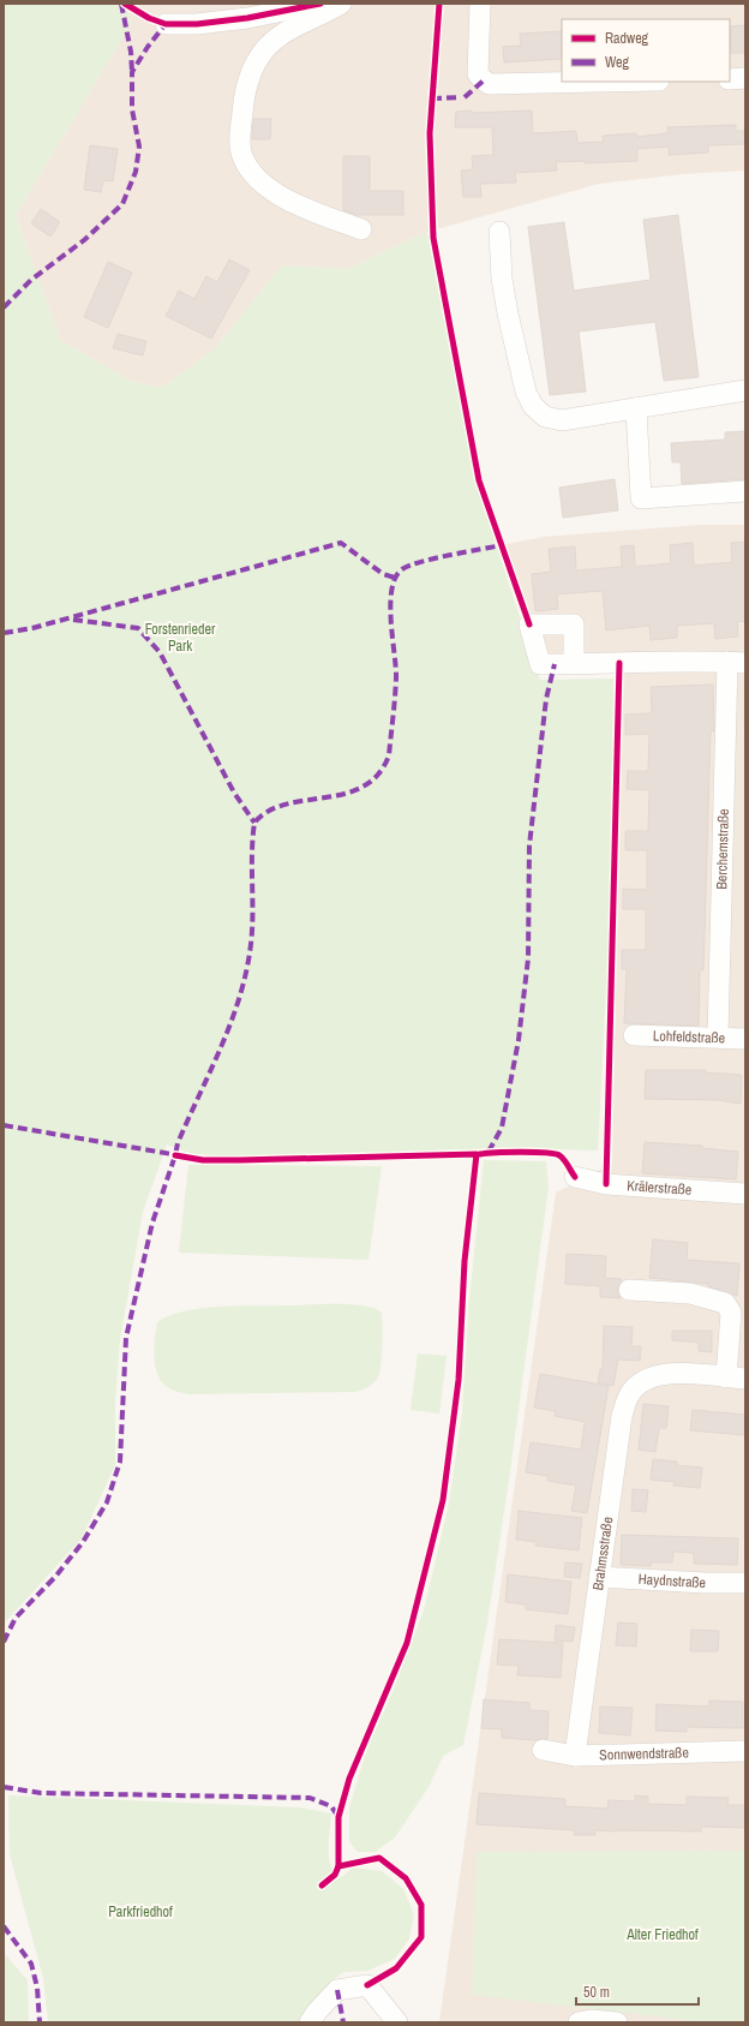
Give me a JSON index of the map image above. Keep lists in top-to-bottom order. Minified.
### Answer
{"streets":{"street":["Berchemstraße","Lohfeldstraße","Krälerstraße","Brahmsstraße","Haydnstraße","Sonnwendstraße"]},"crossings":[["Berchemstraße","Lohfeldstraße"],["Brahmsstraße","Haydnstraße"],["Brahmsstraße","Sonnwendstraße"]],"parks":["Forstenrieder Park","Parkfriedhof","Alter Friedhof"],"legend":["Radweg","Weg"],"scale_bar":"50 m"}
